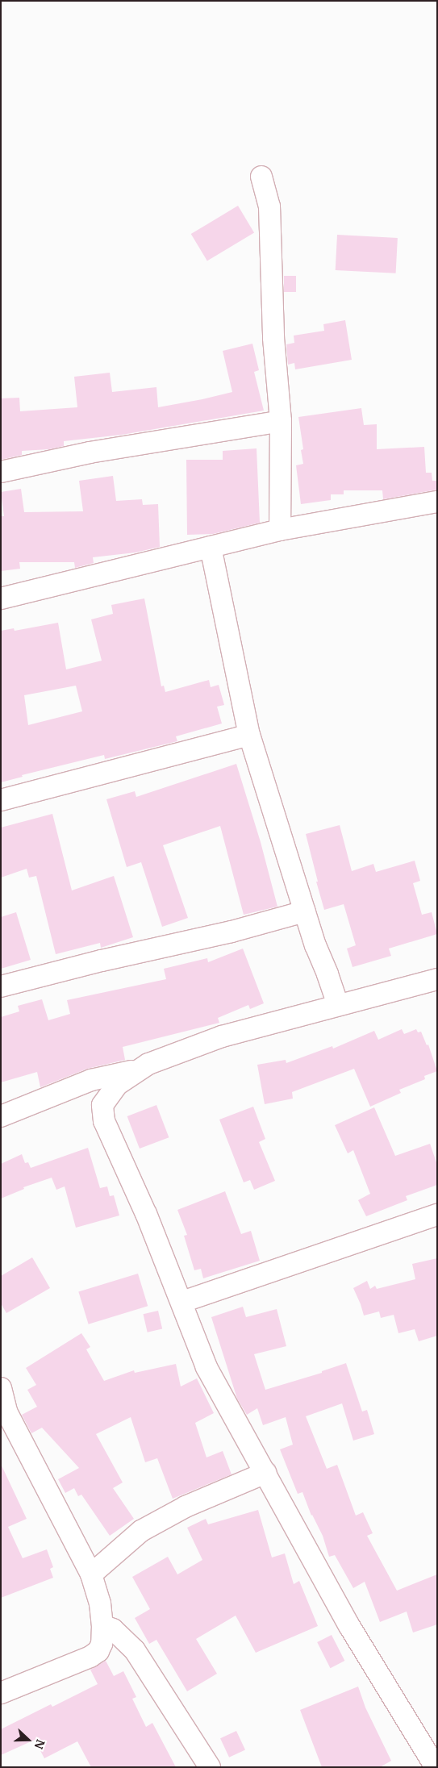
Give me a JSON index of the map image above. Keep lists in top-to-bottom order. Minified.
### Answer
{"north":"right"}
